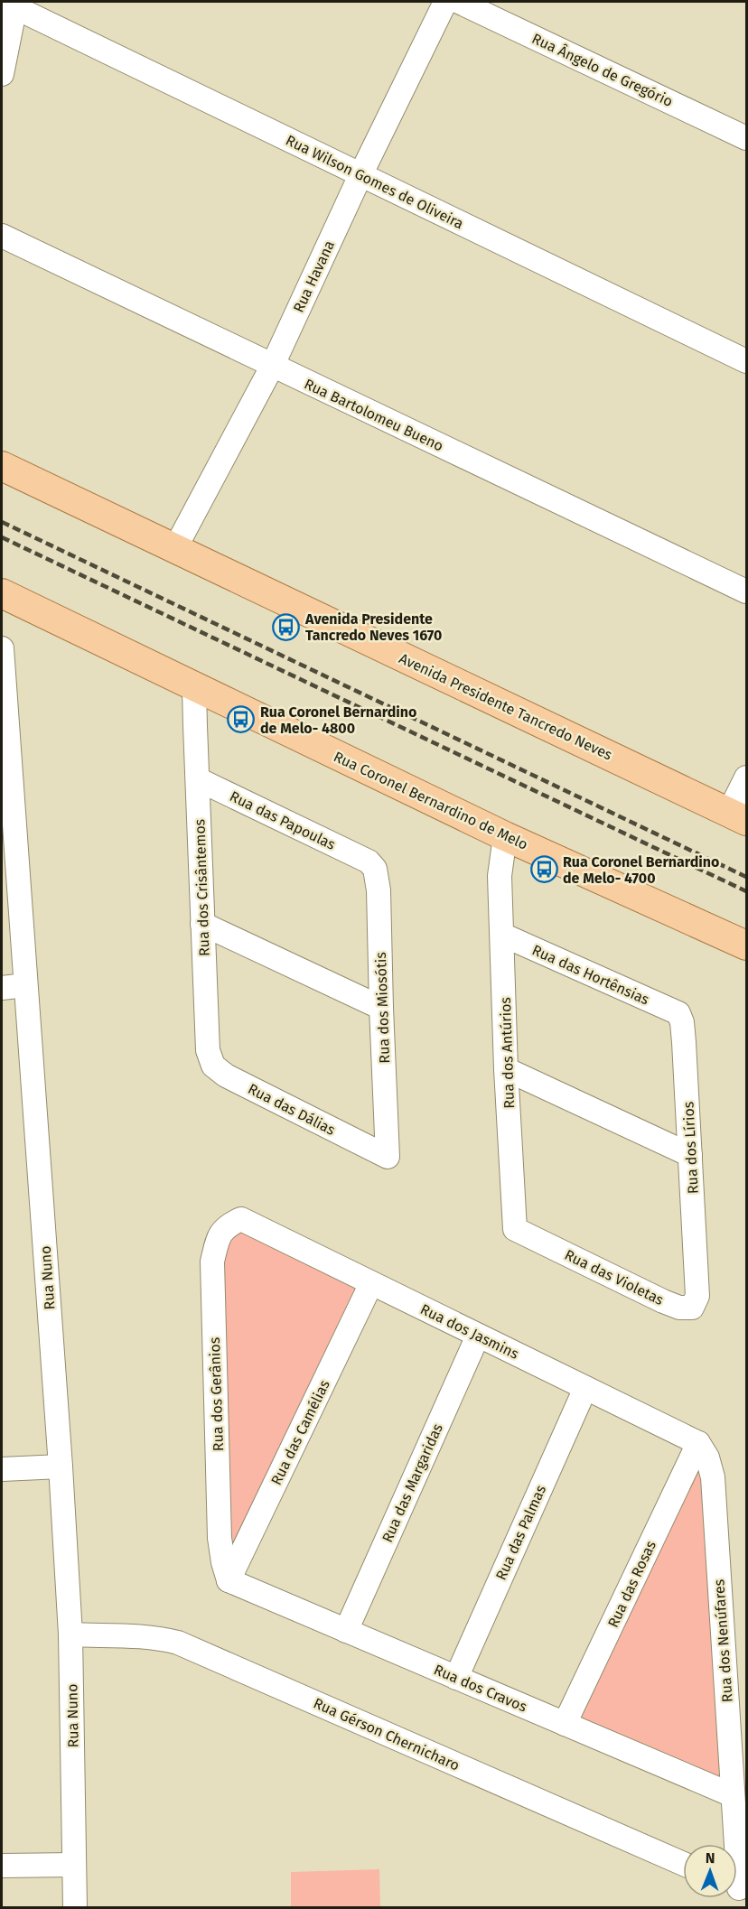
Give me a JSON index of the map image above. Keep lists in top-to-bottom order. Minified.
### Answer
{"streets":{"main road":["Avenida Presidente Tancredo Neves","Rua Coronel Bernardino de Melo"],"street":["Rua Ângelo de Gregório","Rua Wilson Gomes de Oliveira","Rua Havana","Rua Bartolomeu Bueno","Rua das Papoulas","Rua dos Crisântemos","Rua das Hortênsias","Rua dos Miosótis","Rua dos Antúrios","Rua das Dálias","Rua dos Lírios","Rua das Violetas","Rua Nuno","Rua dos Jasmins","Rua dos Gerânios","Rua das Camélias","Rua das Margaridas","Rua das Palmas","Rua das Rosas","Rua dos Nenúfares","Rua dos Cravos","Rua Gérson Chernicharo"]},"crossings":[["Rua Wilson Gomes de Oliveira","Rua Havana"],["Rua Havana","Rua Bartolomeu Bueno"],["Rua Havana","Avenida Presidente Tancredo Neves"],["Rua Coronel Bernardino de Melo","Rua dos Crisântemos"],["Rua Coronel Bernardino de Melo","Rua dos Antúrios"],["Rua das Papoulas","Rua dos Crisântemos"],["Rua das Papoulas","Rua dos Miosótis"],["Rua dos Crisântemos","Rua das Dálias"],["Rua das Hortênsias","Rua dos Antúrios"],["Rua das Hortênsias","Rua dos Lírios"],["Rua dos Miosótis","Rua das Dálias"],["Rua dos Antúrios","Rua das Violetas"],["Rua dos Lírios","Rua das Violetas"],["Rua Nuno","Rua Gérson Chernicharo"],["Rua dos Jasmins","Rua dos Gerânios"],["Rua dos Jasmins","Rua das Camélias"],["Rua dos Jasmins","Rua das Margaridas"],["Rua dos Jasmins","Rua das Palmas"],["Rua dos Jasmins","Rua das Rosas"],["Rua dos Jasmins","Rua dos Nenúfares"],["Rua dos Gerânios","Rua das Camélias"],["Rua dos Gerânios","Rua dos Cravos"],["Rua das Camélias","Rua dos Cravos"],["Rua das Margaridas","Rua dos Cravos"],["Rua das Palmas","Rua dos Cravos"],["Rua das Rosas","Rua dos Nenúfares"],["Rua das Rosas","Rua dos Cravos"],["Rua dos Nenúfares","Rua dos Cravos"]],"places":{"bus stop":["Avenida Presidente Tancredo Neves 1670","Rua Coronel Bernardino de Melo- 4800","Rua Coronel Bernardino de Melo- 4700"]},"north":"top"}
